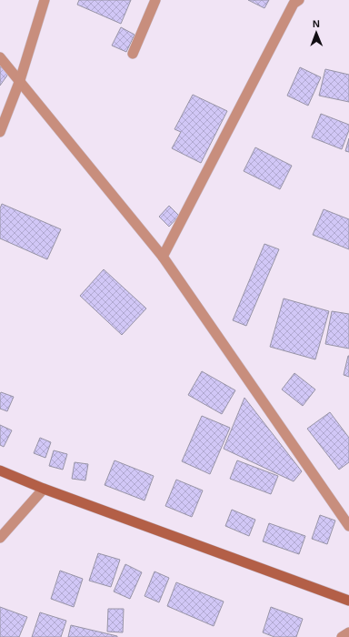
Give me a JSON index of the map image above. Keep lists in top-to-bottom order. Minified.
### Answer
{"north":"top"}
